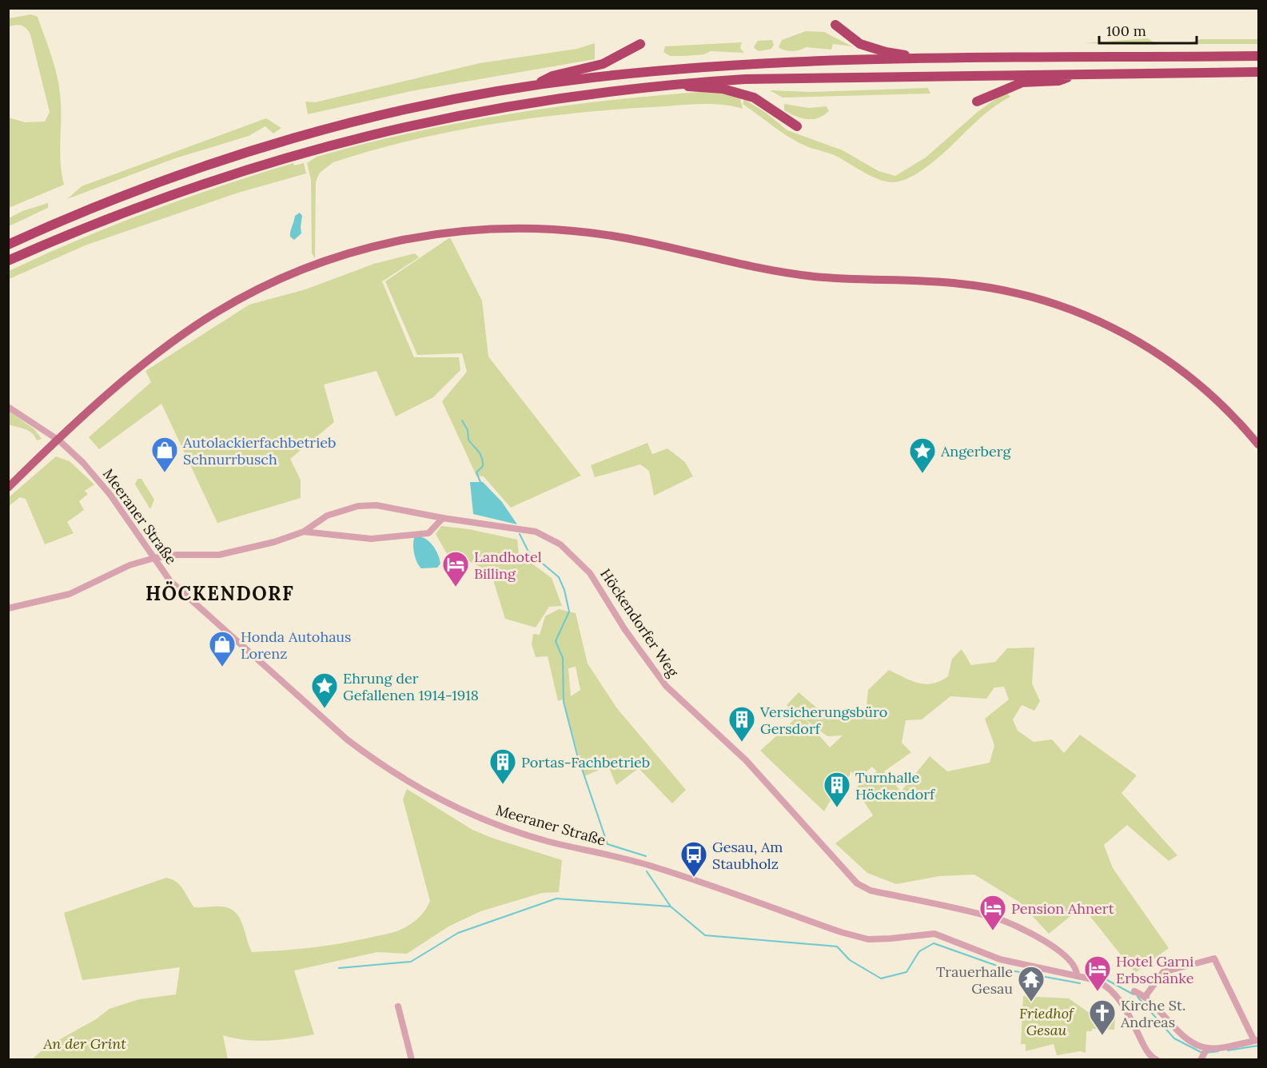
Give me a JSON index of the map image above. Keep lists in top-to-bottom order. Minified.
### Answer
{"streets":{"street":["Meeraner Straße","Höckendorfer Weg"]},"crossings":[["Meeraner Straße","Höckendorfer Weg"]],"districts":["HÖCKENDORF"],"parks":["Friedhof Gesau","An der Grint"],"places":{"shop":["Autolackierfachbetrieb Schnurrbusch","Honda Autohaus Lorenz"],"place":["Angerberg","Ehrung der Gefallenen 1914-1918"],"hotel":["Landhotel Billing","Pension Ahnert","Hotel Garni Erbschänke"],"building":["Versicherungsbüro Gersdorf","Portas-Fachbetrieb","Turnhalle Höckendorf"],"bus stop":["Gesau, Am Staubholz"],"temple":["Trauerhalle Gesau"],"church":["Kirche St. Andreas"]},"scale_bar":"100 m"}
